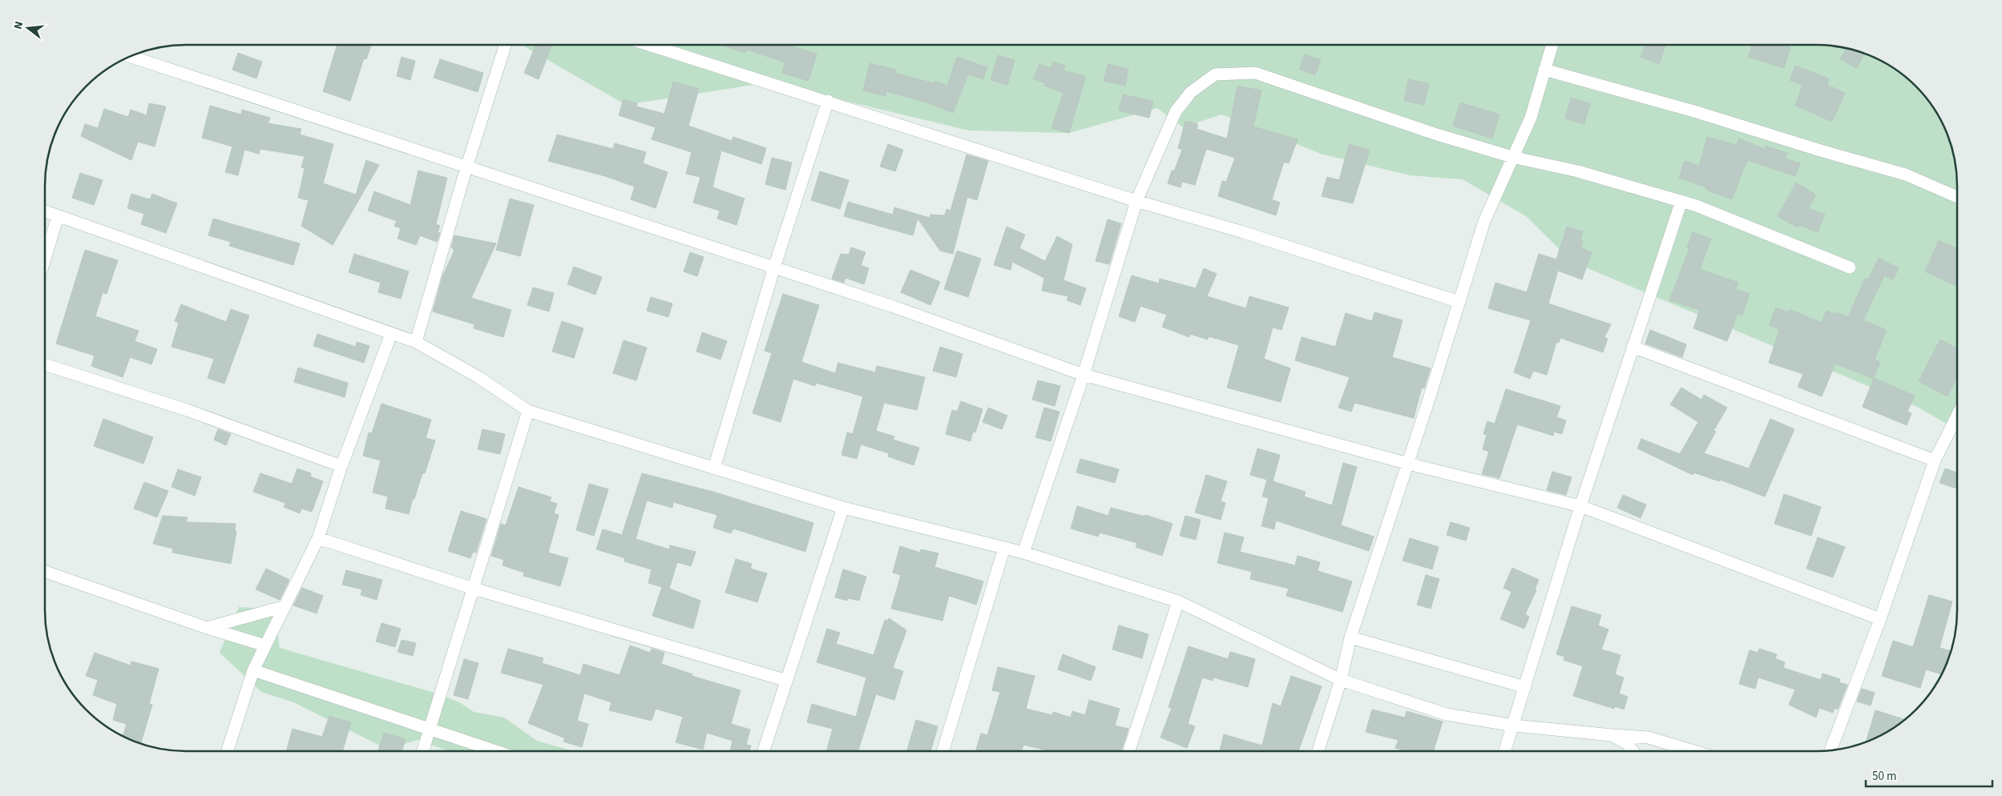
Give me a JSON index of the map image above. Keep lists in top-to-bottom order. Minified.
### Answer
{"scale_bar":"50 m","north":"left"}
